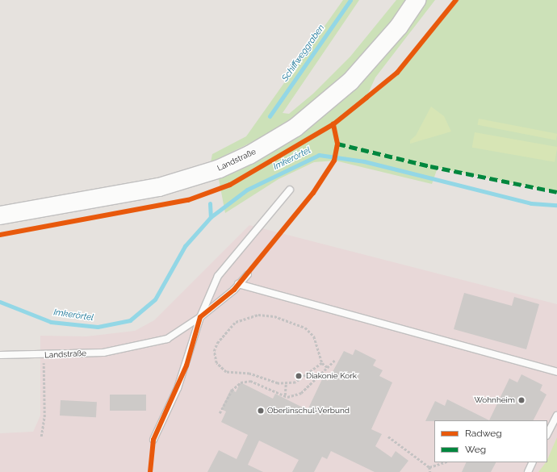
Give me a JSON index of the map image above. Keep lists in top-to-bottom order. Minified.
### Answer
{"streets":{"main road":["Landstraße"]},"water":["Schiffweggraben","Imkerörtel"],"places":["Diakonie Kork","Wohnheim","Oberlinschul-Verbund"],"legend":["Radweg","Weg"]}
